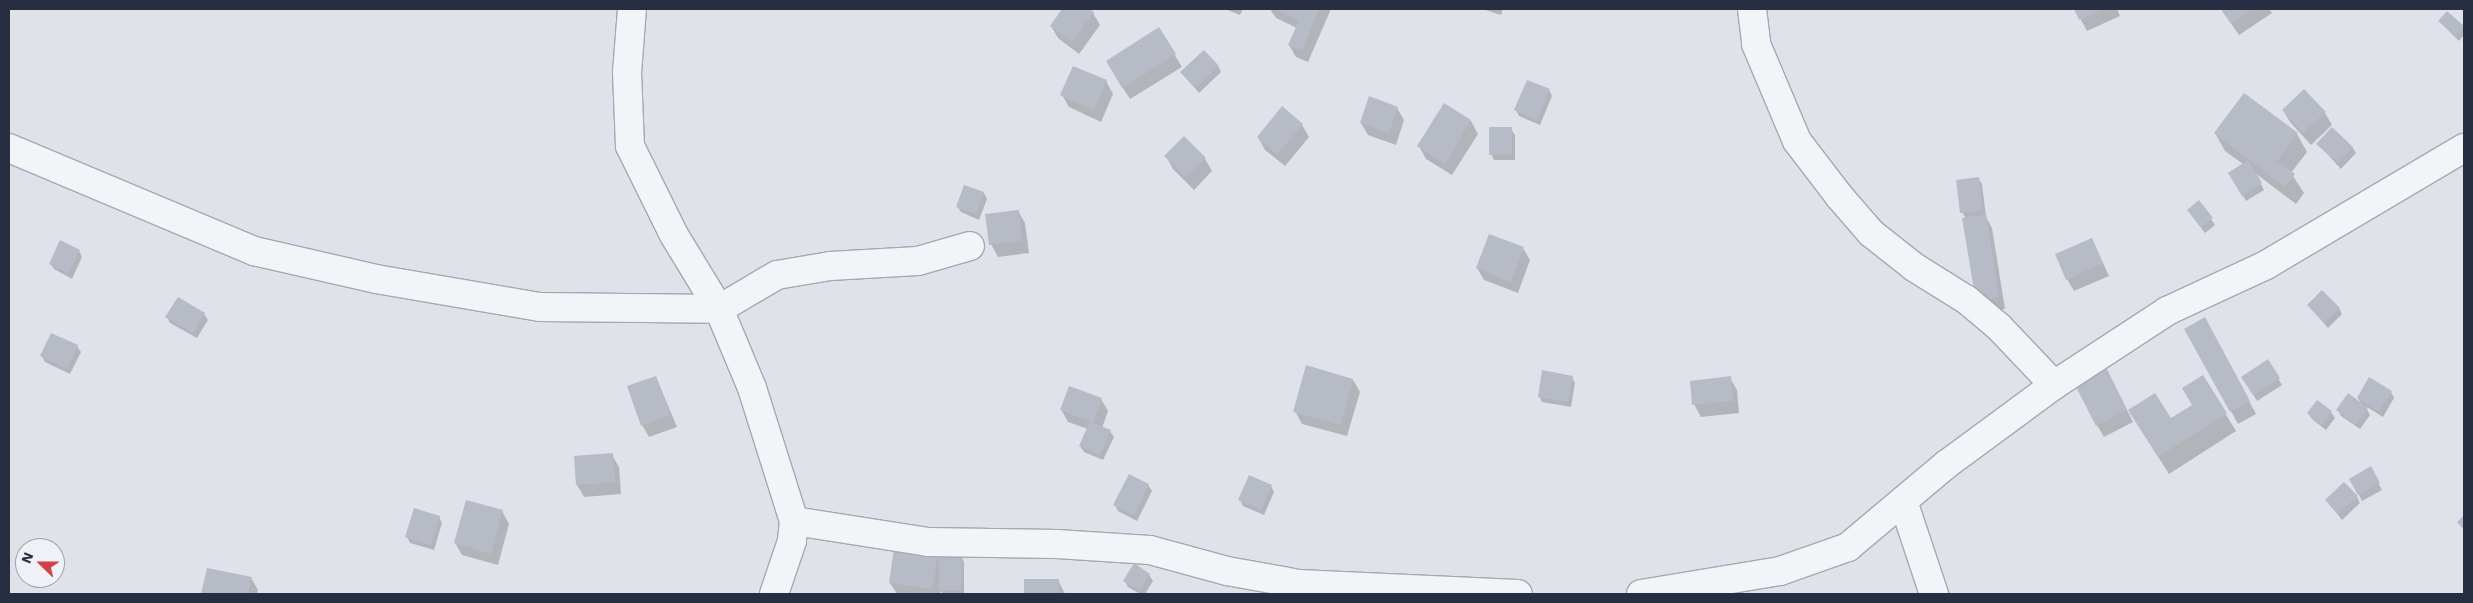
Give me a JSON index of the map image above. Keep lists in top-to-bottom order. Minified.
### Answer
{"north":"left"}
